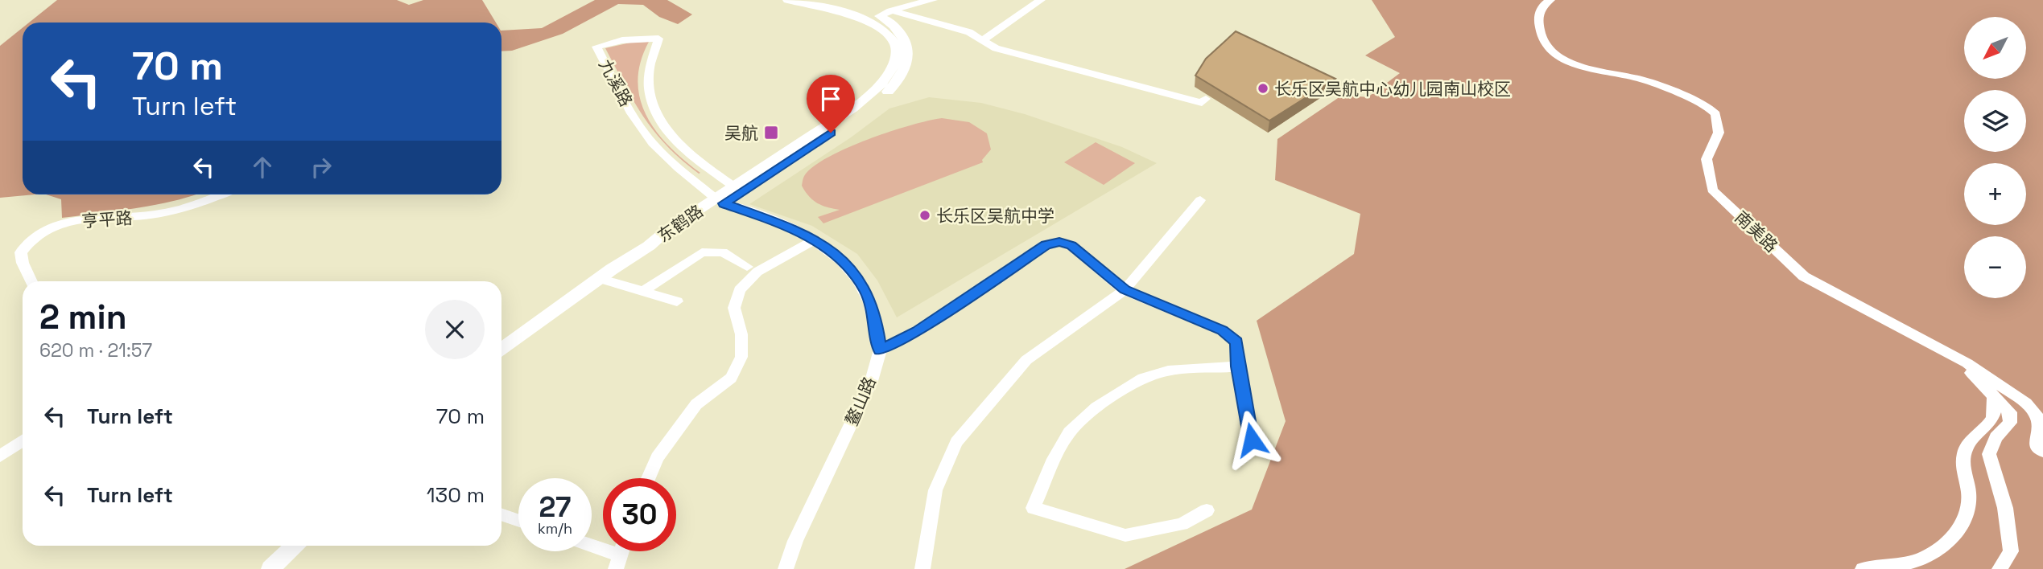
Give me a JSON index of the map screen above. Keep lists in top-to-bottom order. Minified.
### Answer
{"streets":{"main road":["东鹤路"],"street":["九溪路","亨平路","南美路","鳌山路"]},"crossings":[["九溪路","东鹤路"],["九溪路","鳌山路"],["东鹤路","鳌山路"]],"places":{"other":["长乐区吴航中心幼儿园南山校区","长乐区吴航中学"],"transit":["吴航"]},"north":"bottom left","page":{"map_buttons":["+","−"],"turn":["70 m","Turn left"],"heading":["2 min","620 m · 21:57"],"list":[{"name":"Turn left","value":"70 m"},{"name":"Turn left","value":"130 m"}],"speed":"27 km/h","limit":"30"}}
